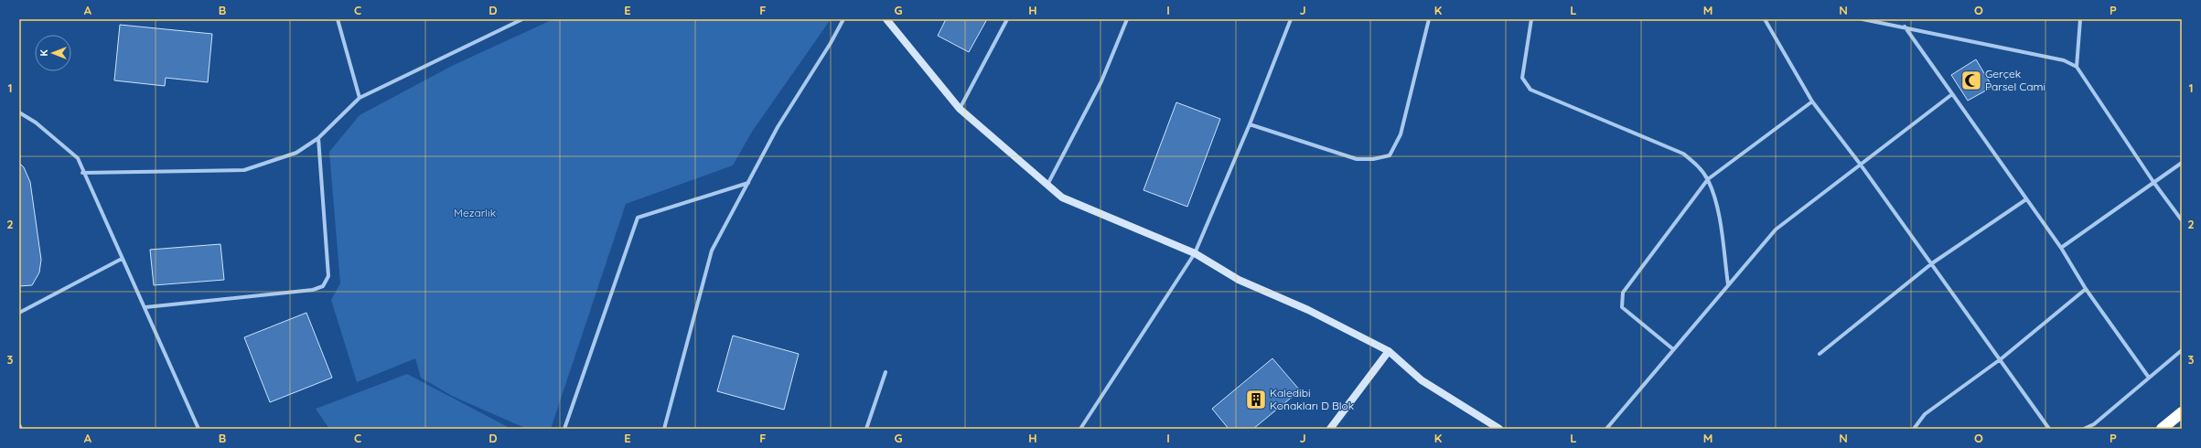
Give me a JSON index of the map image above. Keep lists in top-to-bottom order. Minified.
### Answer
{"parks":["Mezarlık"],"places":{"mosque":["Gerçek Parsel Cami"],"building":["Kaledibi Konakları D Blok"]},"north":"left","grid":{"columns":["A","B","C","D","E","F","G","H","I","J","K","L","M","N","O","P"],"rows":["1","2","3"]}}
